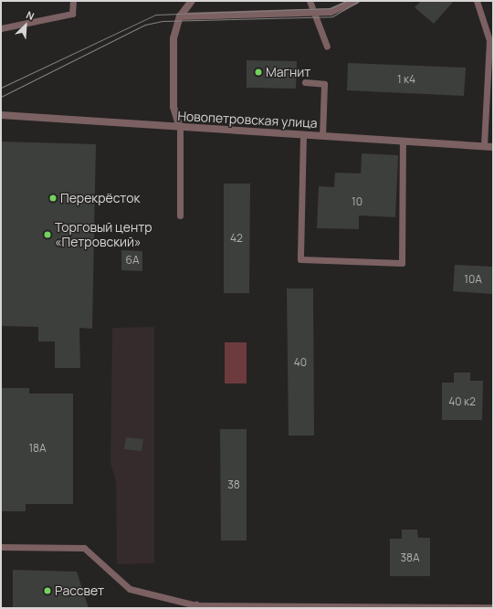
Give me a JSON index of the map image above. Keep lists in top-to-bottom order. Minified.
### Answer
{"streets":{"street":["Новопетровская улица"]},"places":["Магнит","Перекрёсток","Торговый центр «Петровский»","Рассвет"],"house_numbers":["1 к4","10","42","6А","10А","40","40 к2","18А","38","38А"],"north":"top right"}
